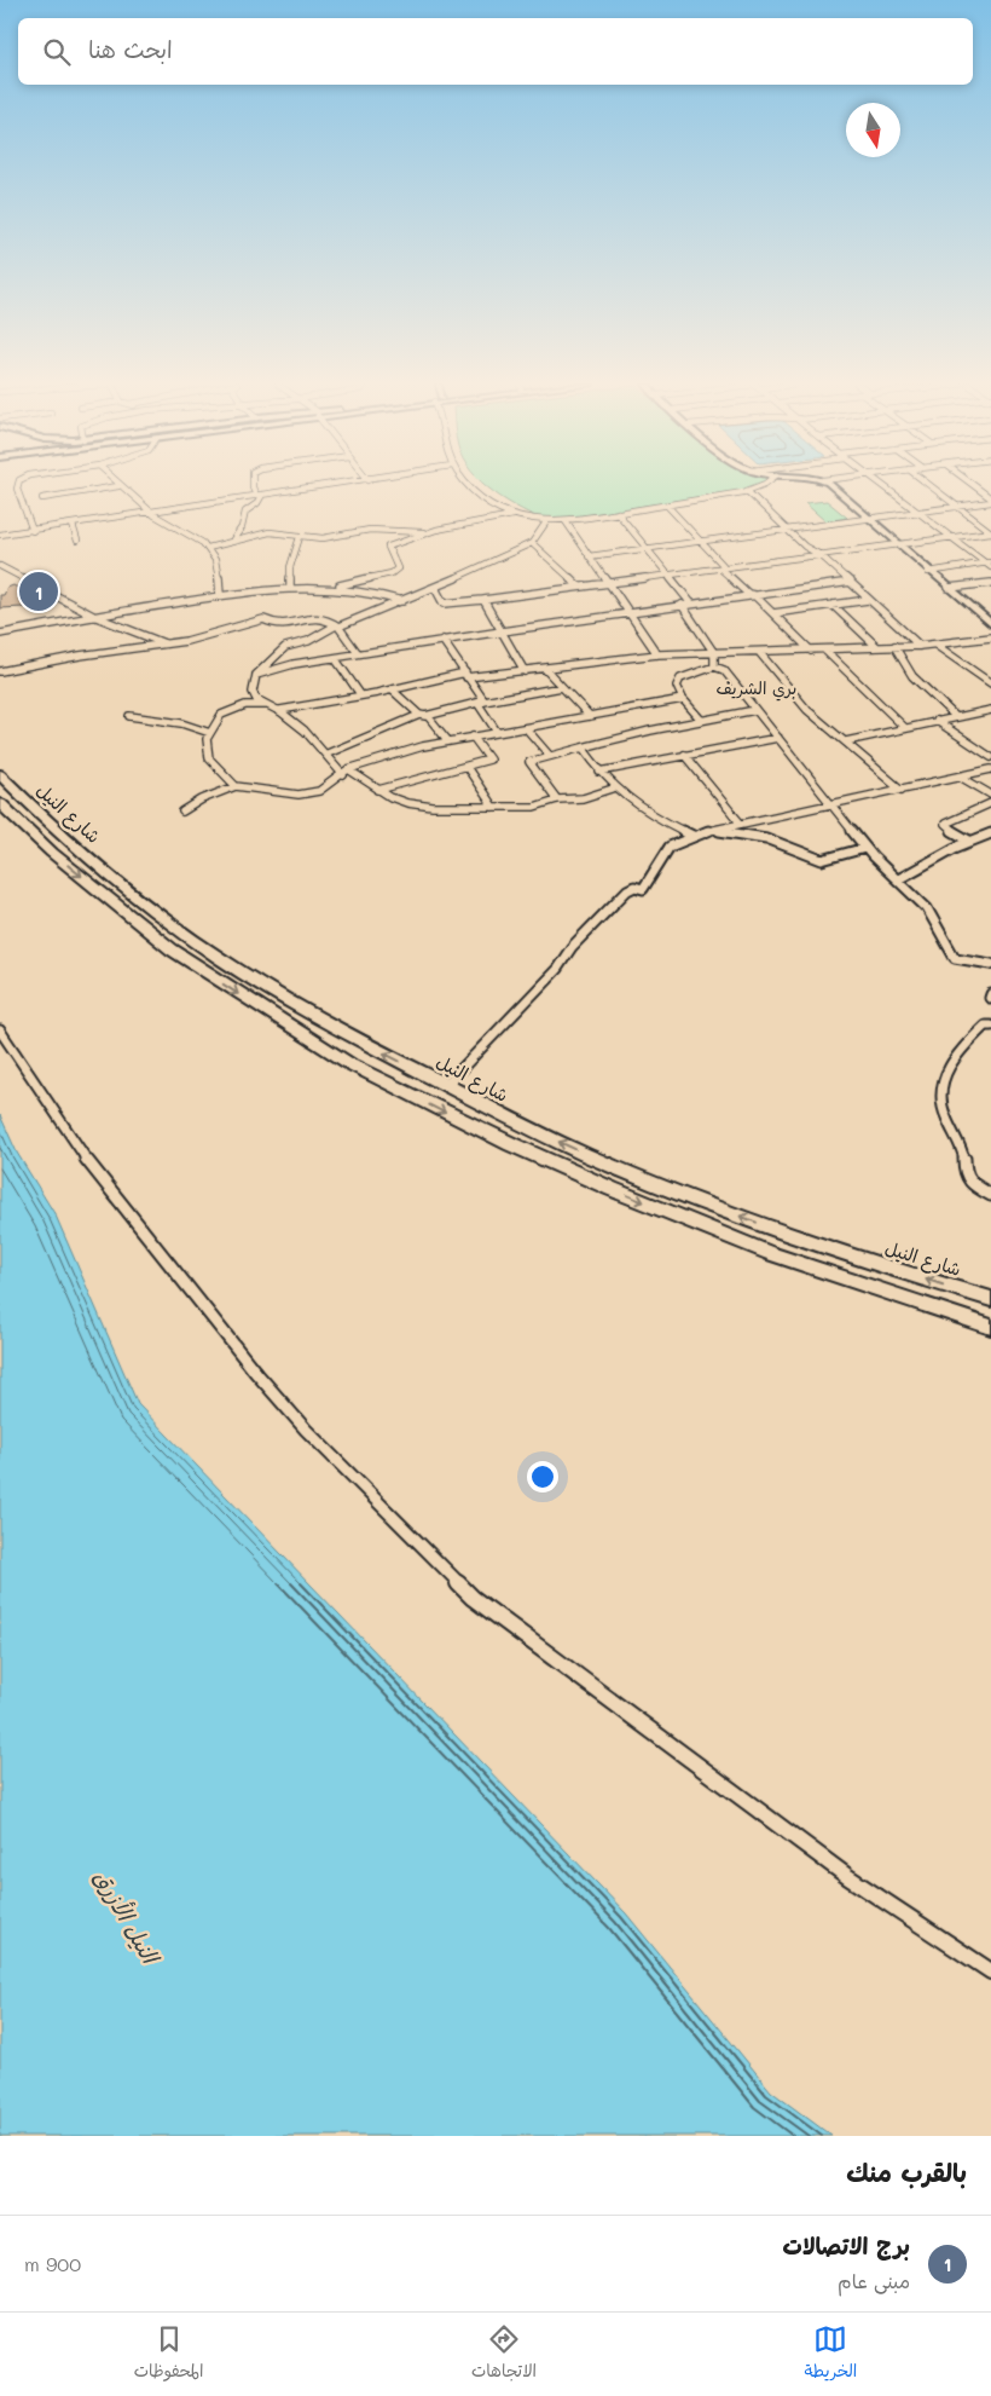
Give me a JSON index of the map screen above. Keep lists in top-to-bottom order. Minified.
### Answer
{"streets":{"main road":["شارع النيل"]},"districts":["بري الشريف"],"water":["النيل الأزرق"],"north":"bottom","page":{"search":"ابحث هنا","pins":"1","heading":"بالقرب منك","list":[{"mark":"1","name":"برج الاتصالات","note":"مبنى عام","value":"900 m"}],"nav":["الخريطة","الاتجاهات","المحفوظات"]}}
